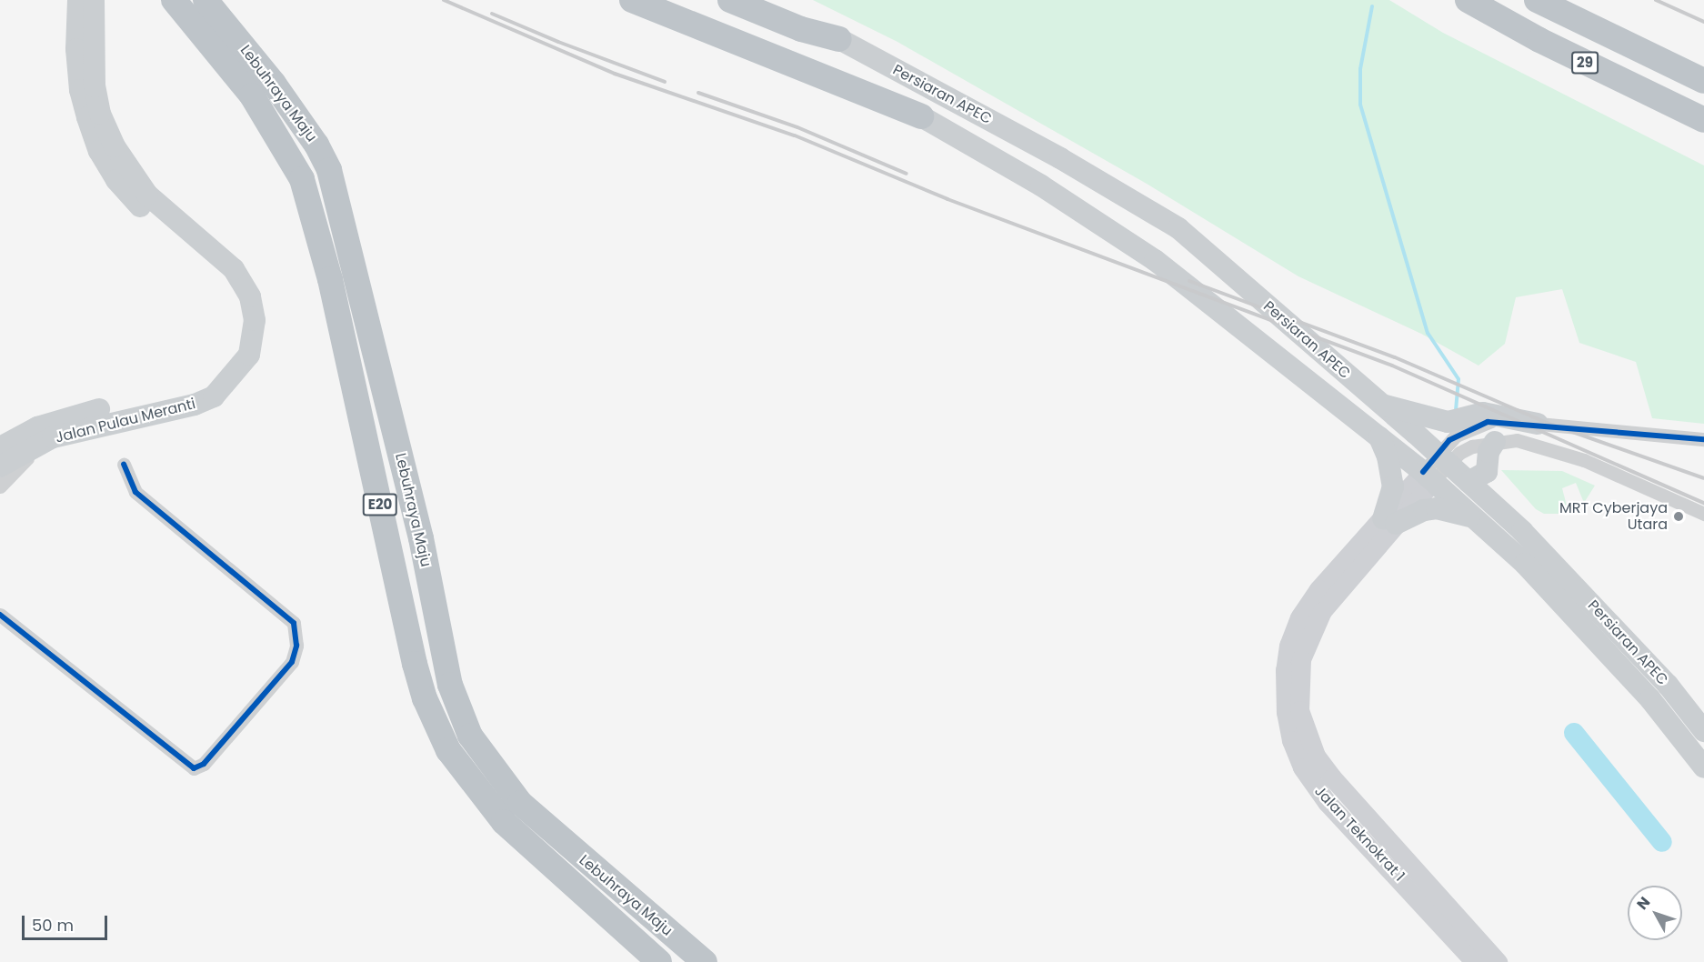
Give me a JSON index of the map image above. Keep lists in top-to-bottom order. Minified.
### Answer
{"streets":{"highway":["29","Lebuhraya Maju","E20"],"main road":["Persiaran APEC","Jalan Pulau Meranti","Jalan Teknokrat 1"]},"crossings":[["Persiaran APEC","Jalan Teknokrat 1"]],"places":["MRT Cyberjaya Utara"],"scale_bar":"50 m","north":"top left"}
